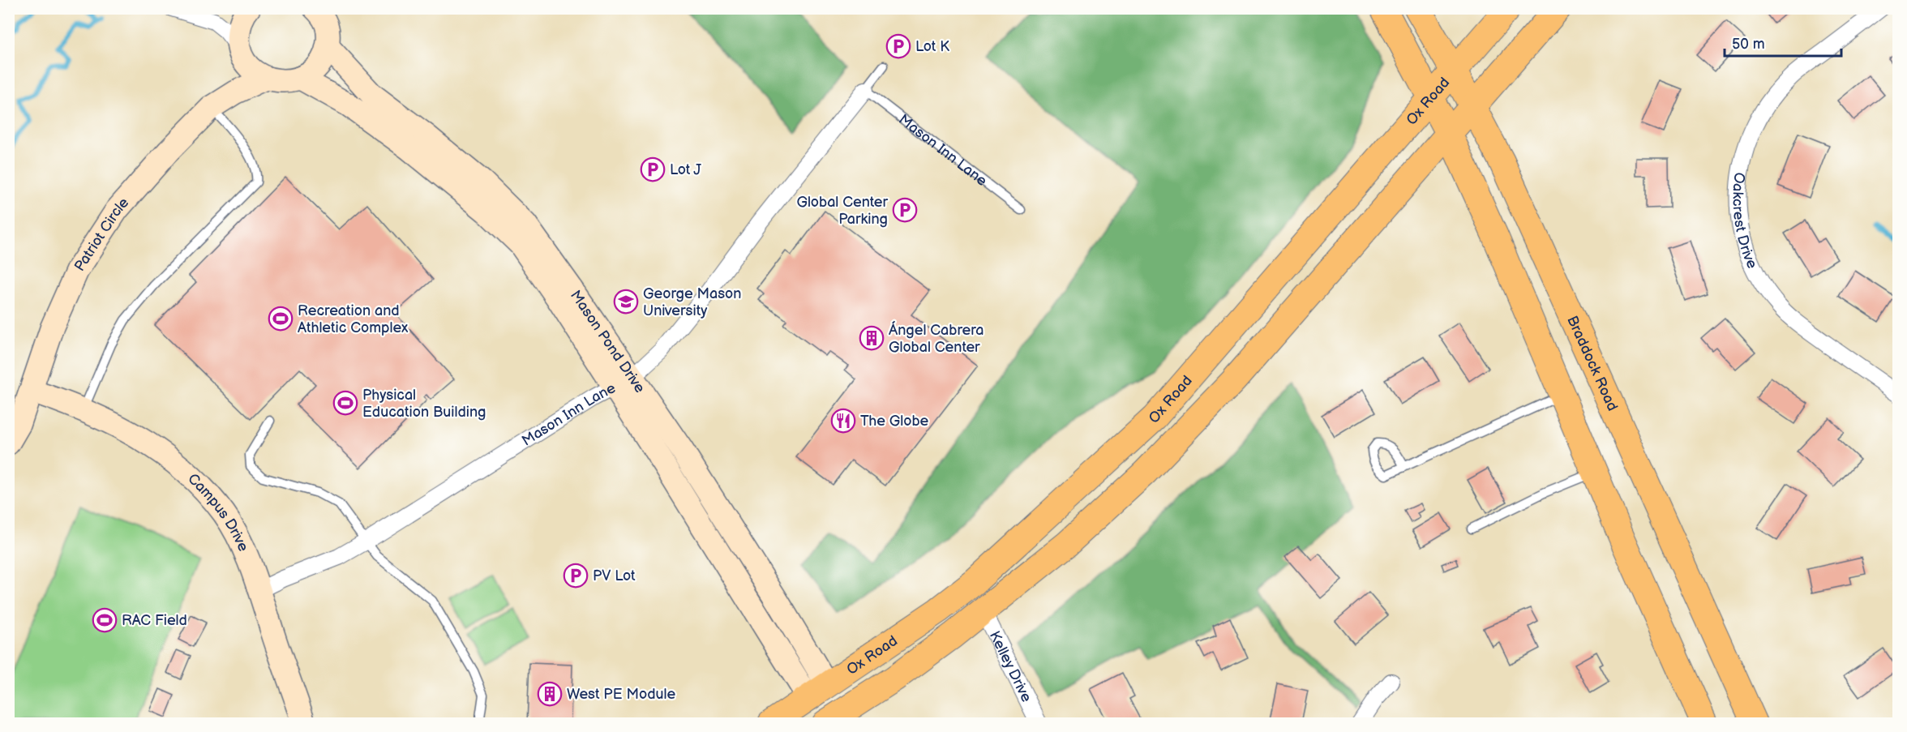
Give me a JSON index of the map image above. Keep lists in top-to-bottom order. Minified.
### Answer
{"streets":{"main road":["Ox Road","Braddock Road"],"street":["Mason Inn Lane","Oakcrest Drive","Patriot Circle","Mason Pond Drive","Campus Drive","Kelley Drive"]},"crossings":[["Ox Road","Mason Pond Drive"],["Ox Road","Braddock Road"],["Mason Inn Lane","Mason Pond Drive"],["Mason Inn Lane","Campus Drive"],["Patriot Circle","Campus Drive"]],"places":{"parking":["Lot K","Lot J","Global Center Parking","PV Lot"],"school or university":["George Mason University"],"sports":["Recreation and Athletic Complex","Physical Education Building","RAC Field"],"building":["Ángel Cabrera Global Center","West PE Module"],"restaurant":["The Globe"]},"scale_bar":"50 m"}
